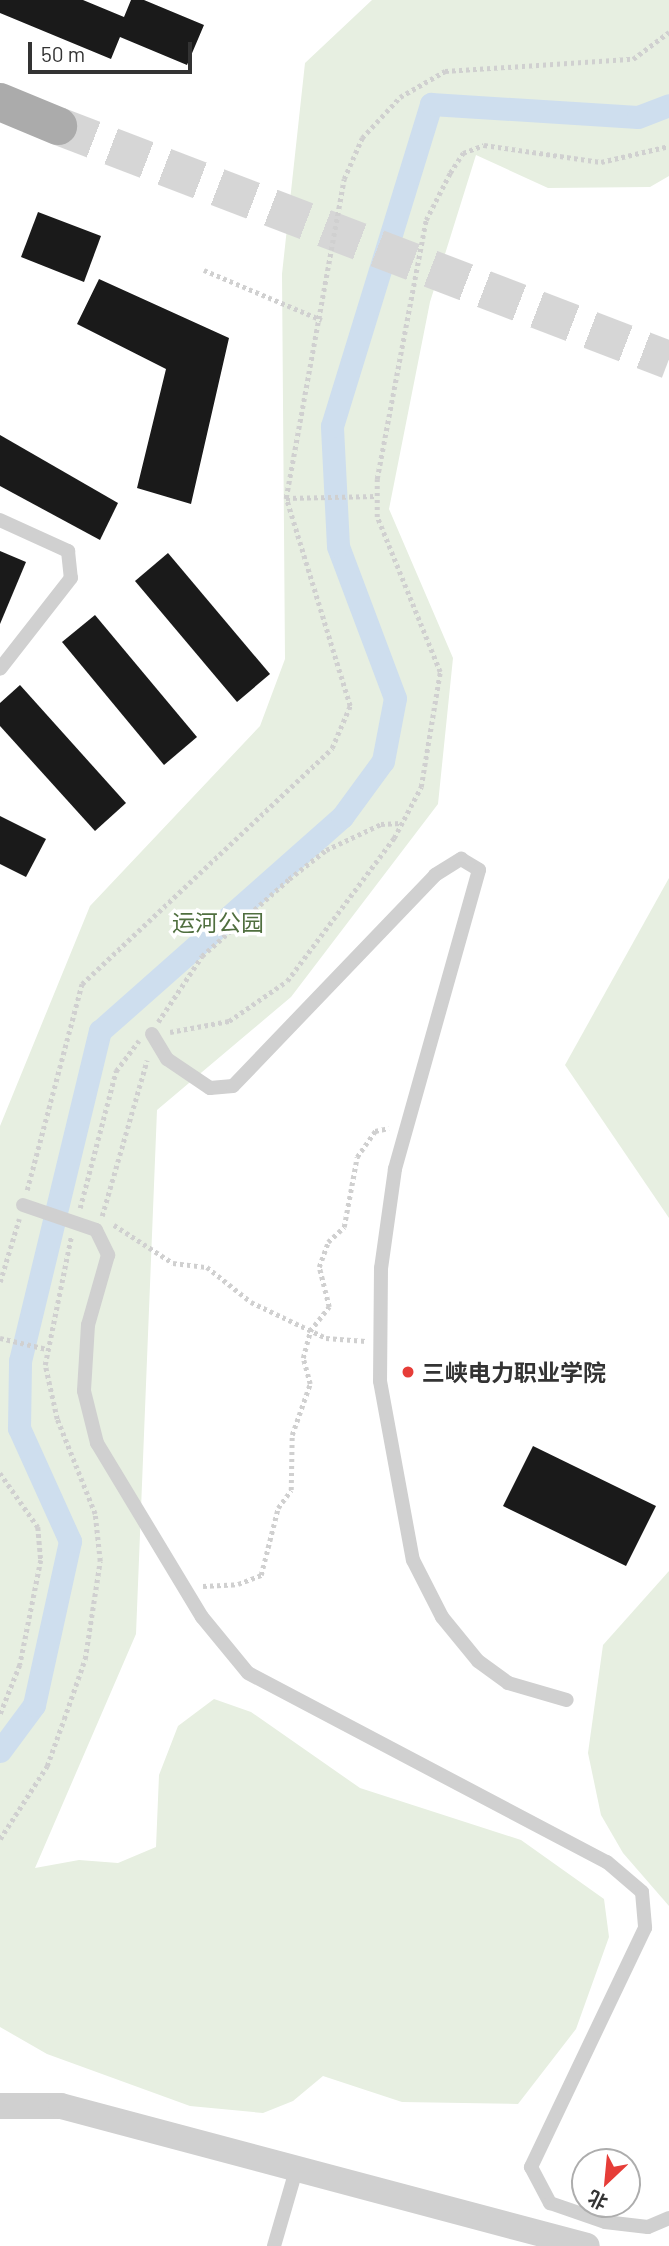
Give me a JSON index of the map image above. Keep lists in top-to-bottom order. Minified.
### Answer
{"parks":["运河公园"],"places":["三峡电力职业学院"],"scale_bar":"50 m","north":"bottom left"}
